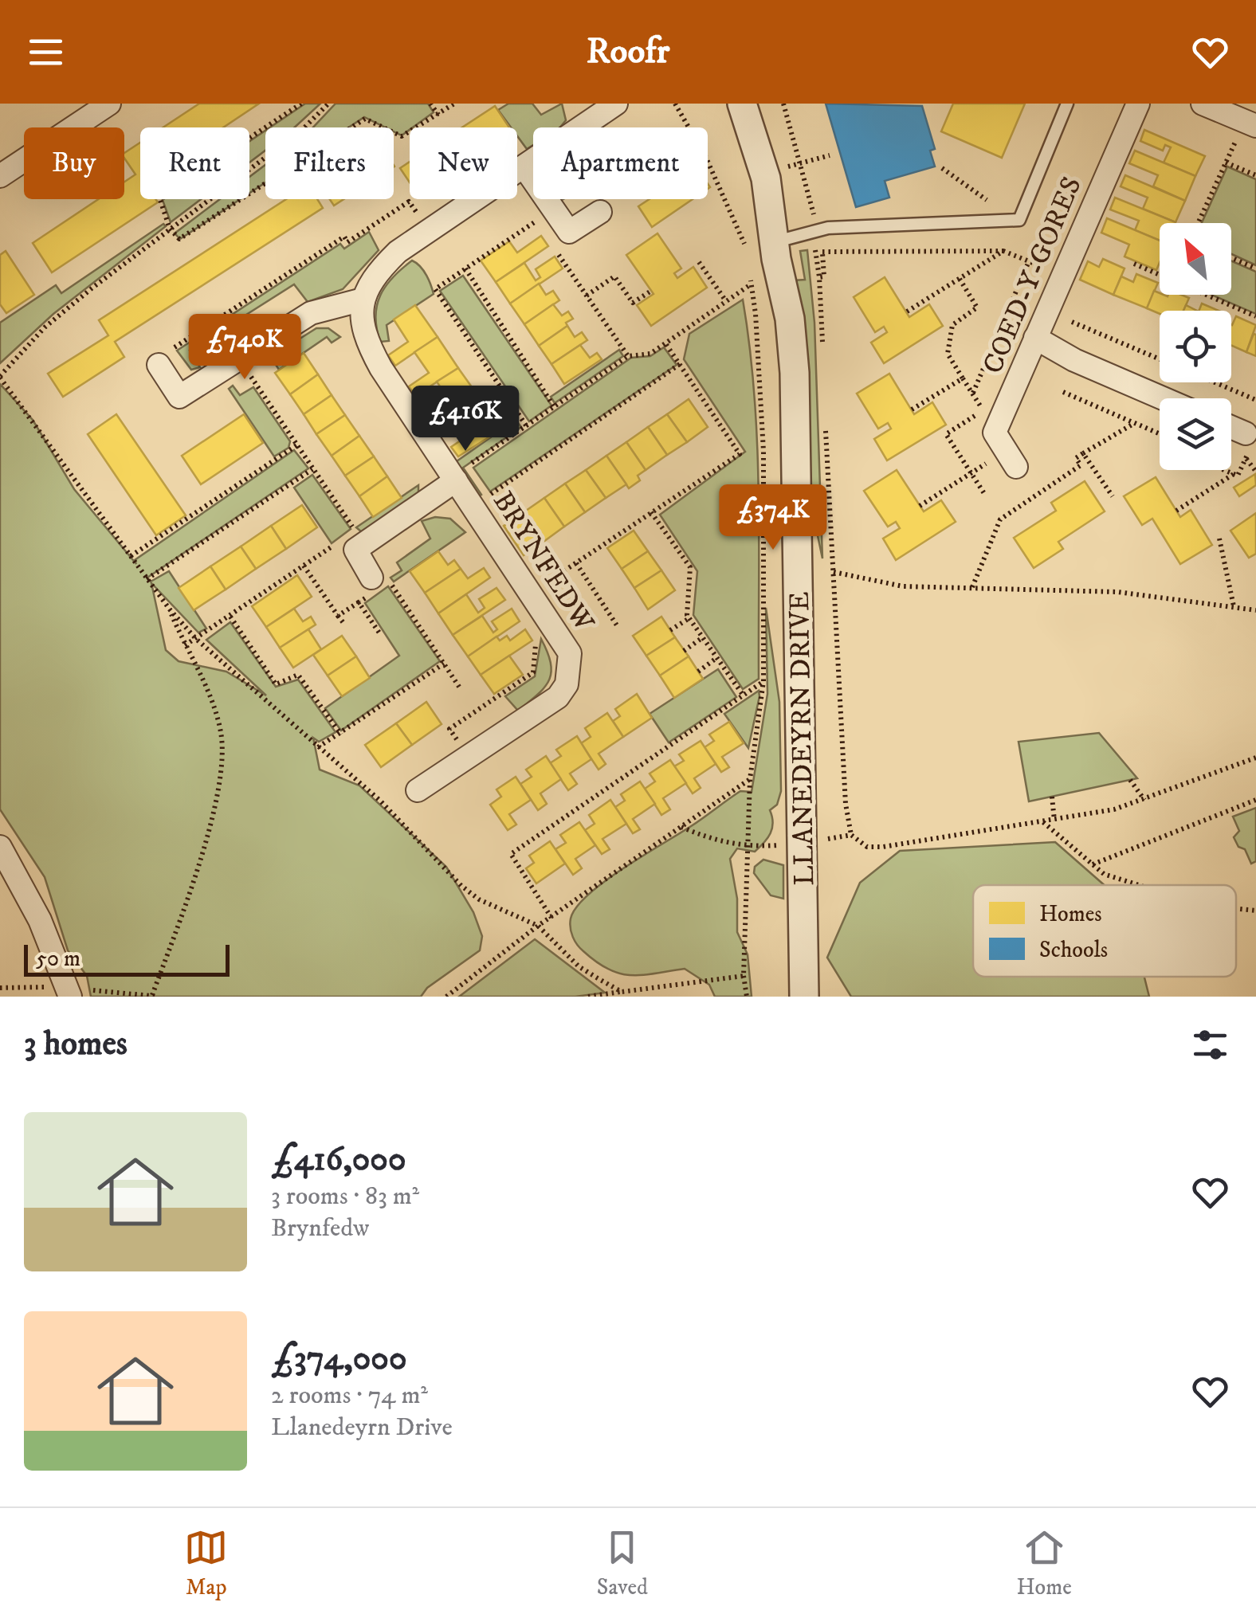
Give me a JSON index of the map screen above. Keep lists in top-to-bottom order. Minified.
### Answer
{"streets":{"street":["COED-Y-GORES","BRYNFEDW","LLANEDEYRN DRIVE"]},"legend":["Homes","Schools"],"scale_bar":"50 m","north":"top left","page":{"header":"Roofr","chip":["Buy","Rent","Filters","New","Apartment"],"price":["£740K","£416K","£374K"],"scale":"50 m","heading":"3 homes","list":[{"name":"£416,000","note":"3 rooms · 83 m² · Brynfedw"},{"name":"£374,000","note":"2 rooms · 74 m² · Llanedeyrn Drive"}],"tabs":["Map","Saved","Home"]}}
